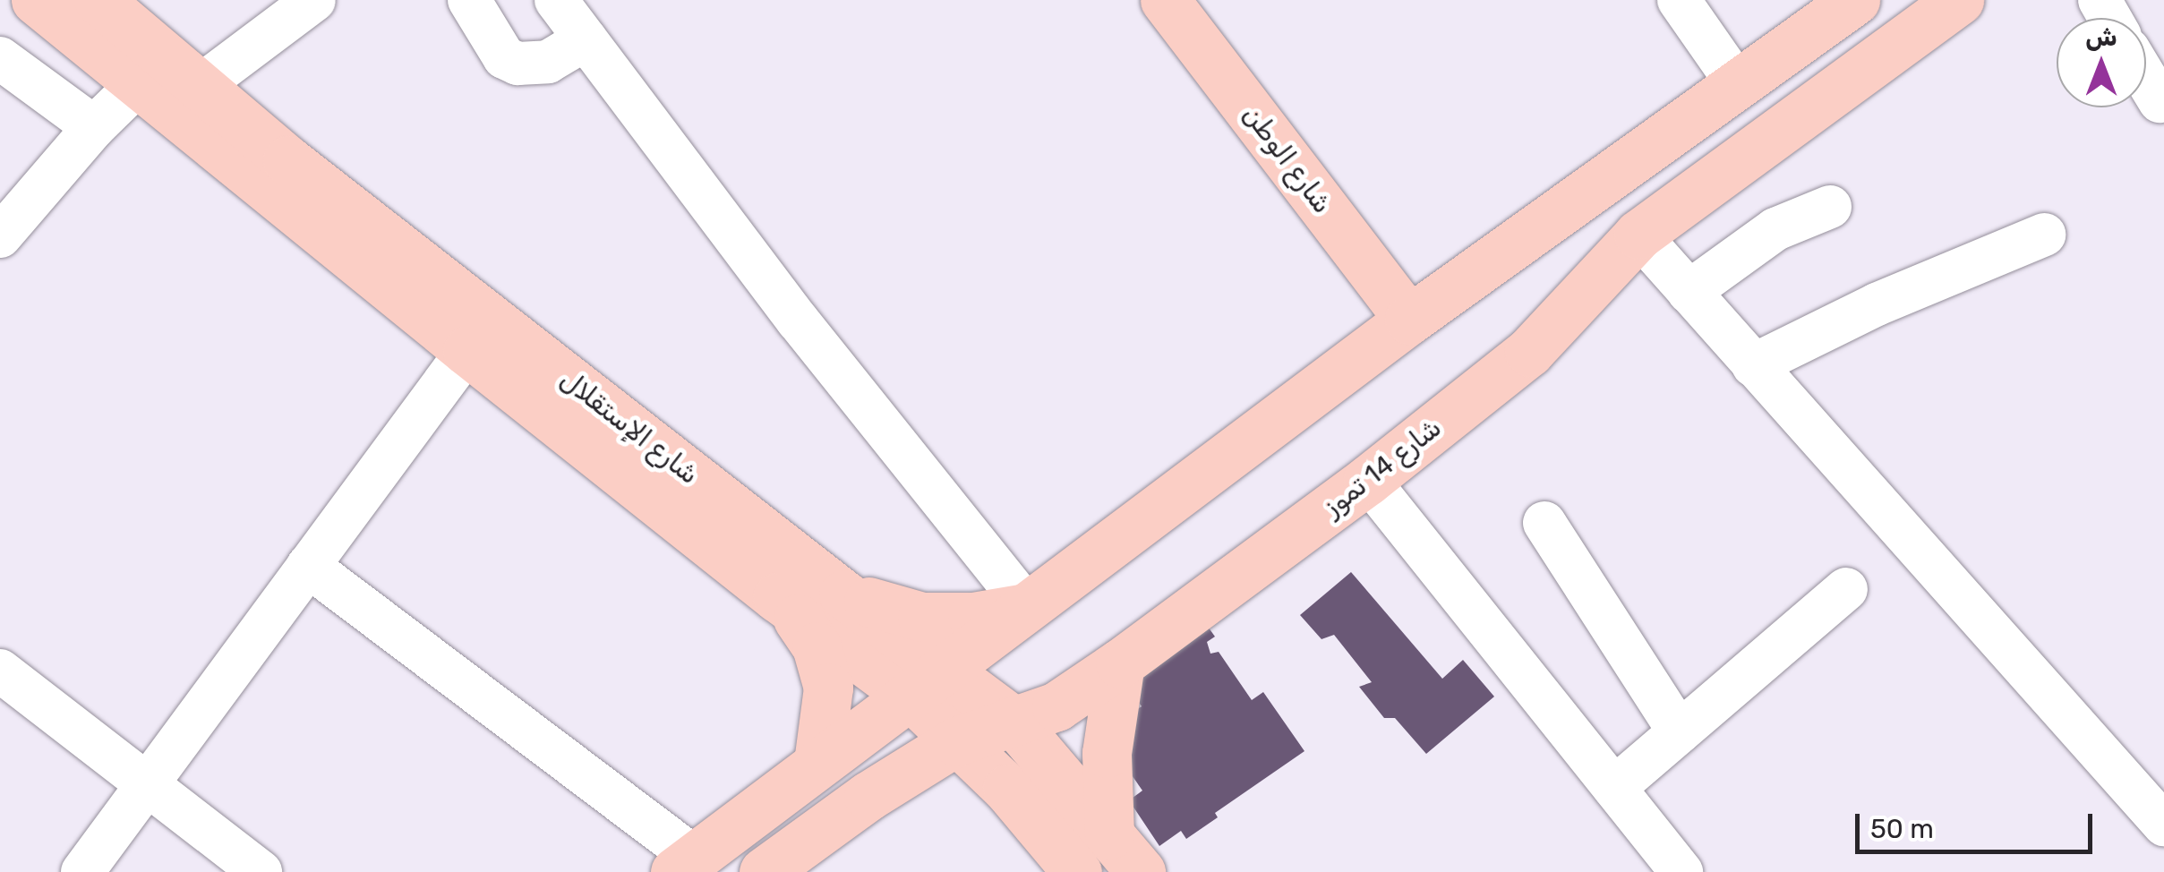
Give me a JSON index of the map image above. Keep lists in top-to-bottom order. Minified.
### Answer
{"streets":{"main road":["شارع الوطن","شارع الإستقلال","شارع 14 تموز"]},"crossings":[["شارع الإستقلال","شارع 14 تموز"]],"scale_bar":"50 m","north":"top"}
